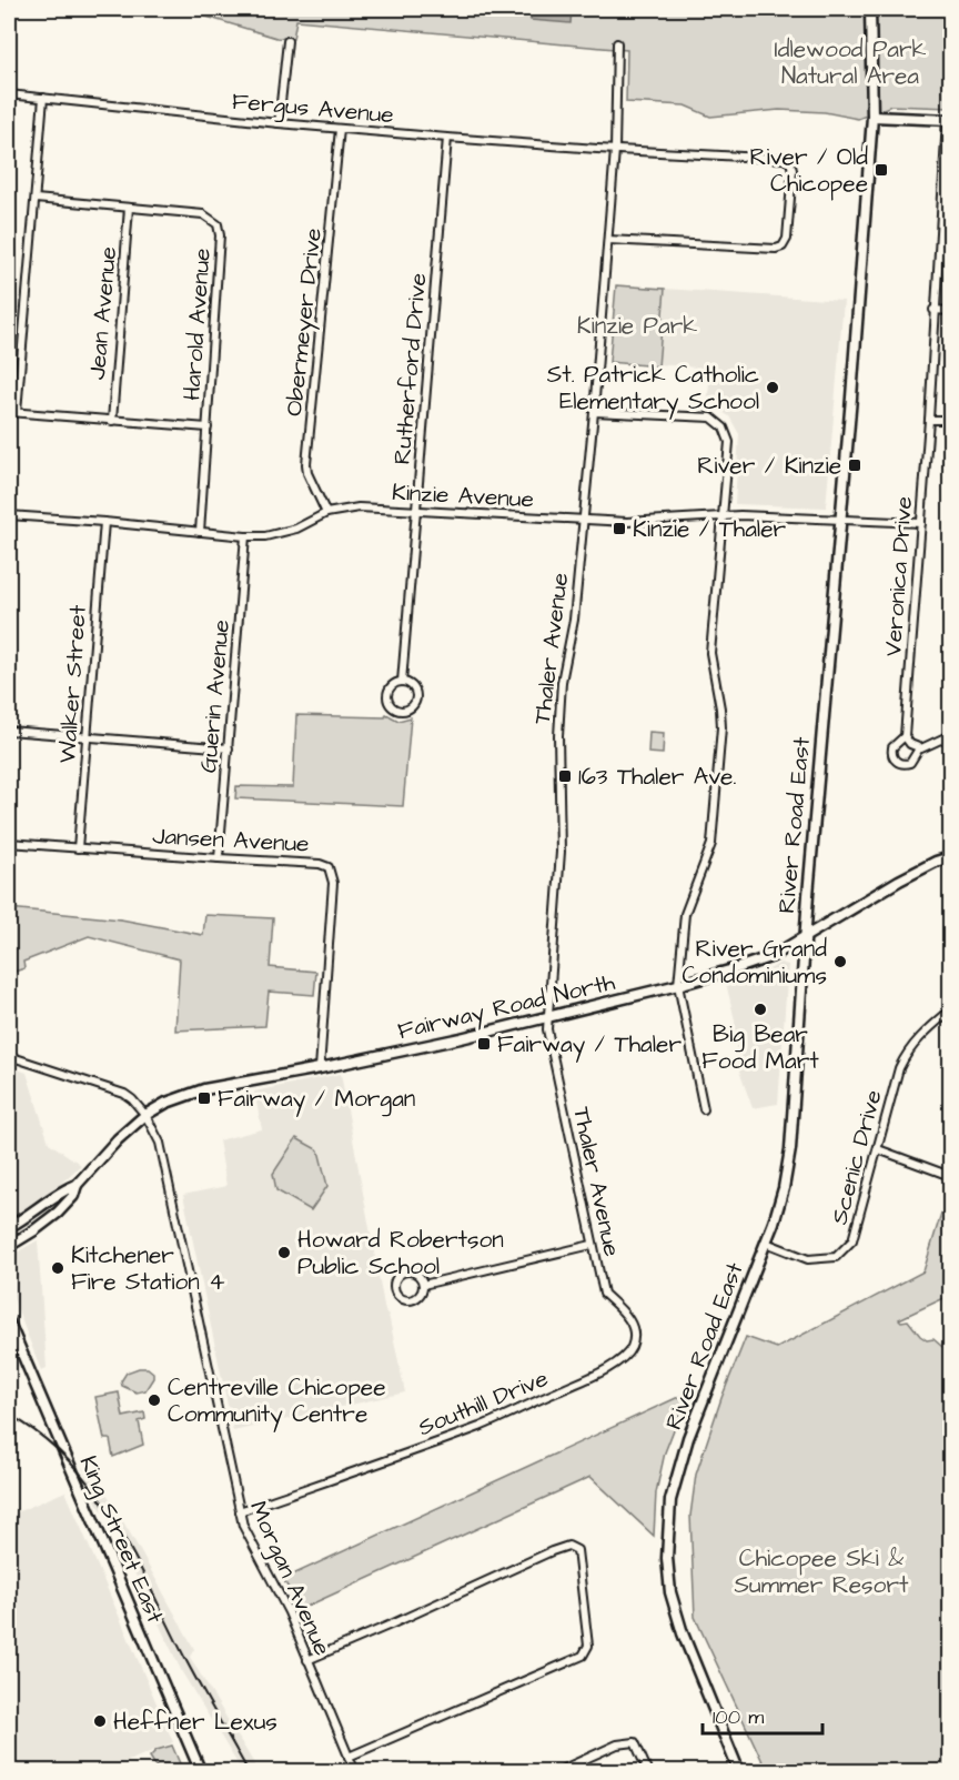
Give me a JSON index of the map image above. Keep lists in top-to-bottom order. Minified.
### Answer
{"streets":{"street":["Fergus Avenue","Jean Avenue","Obermeyer Drive","Harold Avenue","Rutherford Drive","Kinzie Avenue","Veronica Drive","Thaler Avenue","Walker Street","Guerin Avenue","River Road East","Jansen Avenue","Fairway Road North","Scenic Drive","Southill Drive","King Street East","Morgan Avenue"]},"crossings":[["Fergus Avenue","Obermeyer Drive"],["Fergus Avenue","Rutherford Drive"],["Fergus Avenue","Thaler Avenue"],["Jean Avenue","Harold Avenue"],["Obermeyer Drive","Kinzie Avenue"],["Harold Avenue","Kinzie Avenue"],["Rutherford Drive","Kinzie Avenue"],["Kinzie Avenue","Veronica Drive"],["Kinzie Avenue","Thaler Avenue"],["Kinzie Avenue","Walker Street"],["Kinzie Avenue","Guerin Avenue"],["Kinzie Avenue","River Road East"],["Thaler Avenue","Fairway Road North"],["Thaler Avenue","Southill Drive"],["Walker Street","Jansen Avenue"],["Guerin Avenue","Jansen Avenue"],["River Road East","Fairway Road North"],["River Road East","Scenic Drive"],["Jansen Avenue","Fairway Road North"],["Fairway Road North","Morgan Avenue"],["Southill Drive","Morgan Avenue"]],"parks":["Idlewood Park Natural Area","Kinzie Park","Chicopee Ski & Summer Resort"],"places":{"transit":["River / Old Chicopee","River / Kinzie","Kinzie / Thaler","163 Thaler Ave.","Fairway / Thaler","Fairway / Morgan"],"other":["St. Patrick Catholic Elementary School","River Grand Condominiums","Big Bear Food Mart","Howard Robertson Public School","Kitchener Fire Station 4","Centreville Chicopee Community Centre","Heffner Lexus"]},"scale_bar":"100 m"}
